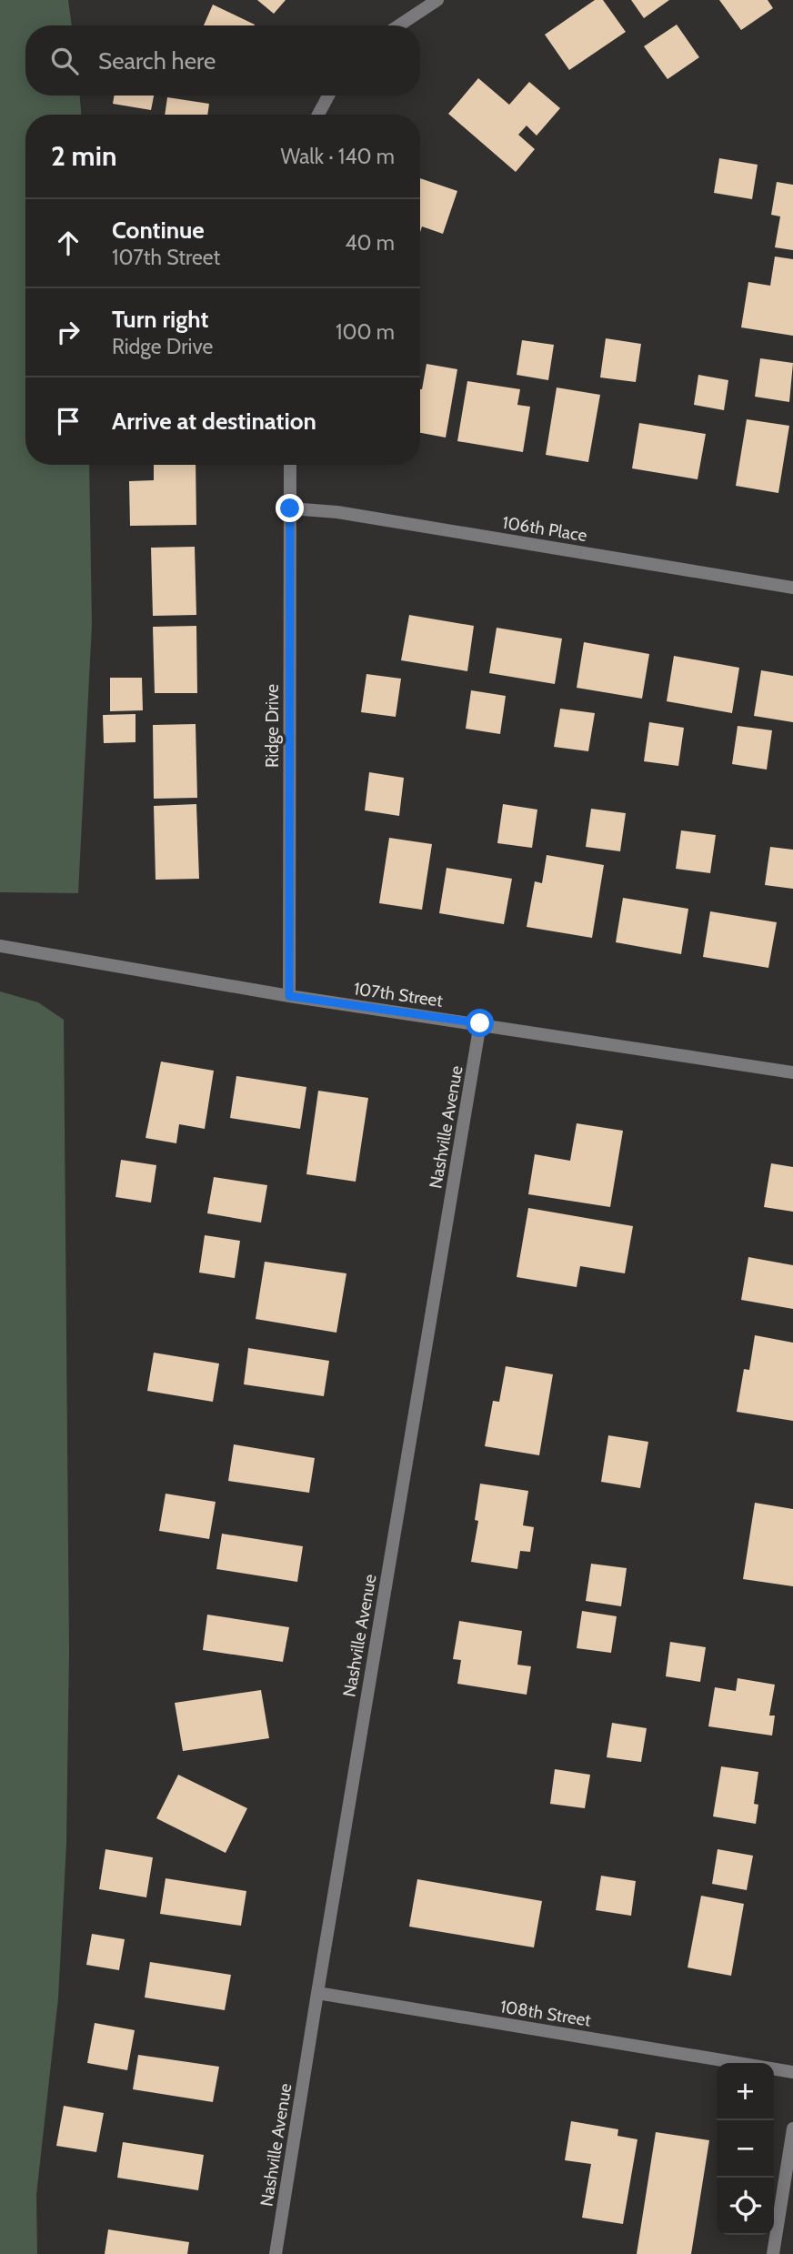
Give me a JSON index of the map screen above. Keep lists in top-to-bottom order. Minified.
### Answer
{"streets":{"street":["106th Place","Ridge Drive","107th Street","Nashville Avenue","108th Street"]},"crossings":[["106th Place","Ridge Drive"],["Ridge Drive","107th Street"],["107th Street","Nashville Avenue"],["Nashville Avenue","108th Street"]],"page":{"search":"Search here","heading":["2 min","Walk · 140 m"],"list":[["Continue","107th Street","40 m"],["Turn right","Ridge Drive","100 m"],"Arrive at destination"],"map_buttons":["+","−"]}}
